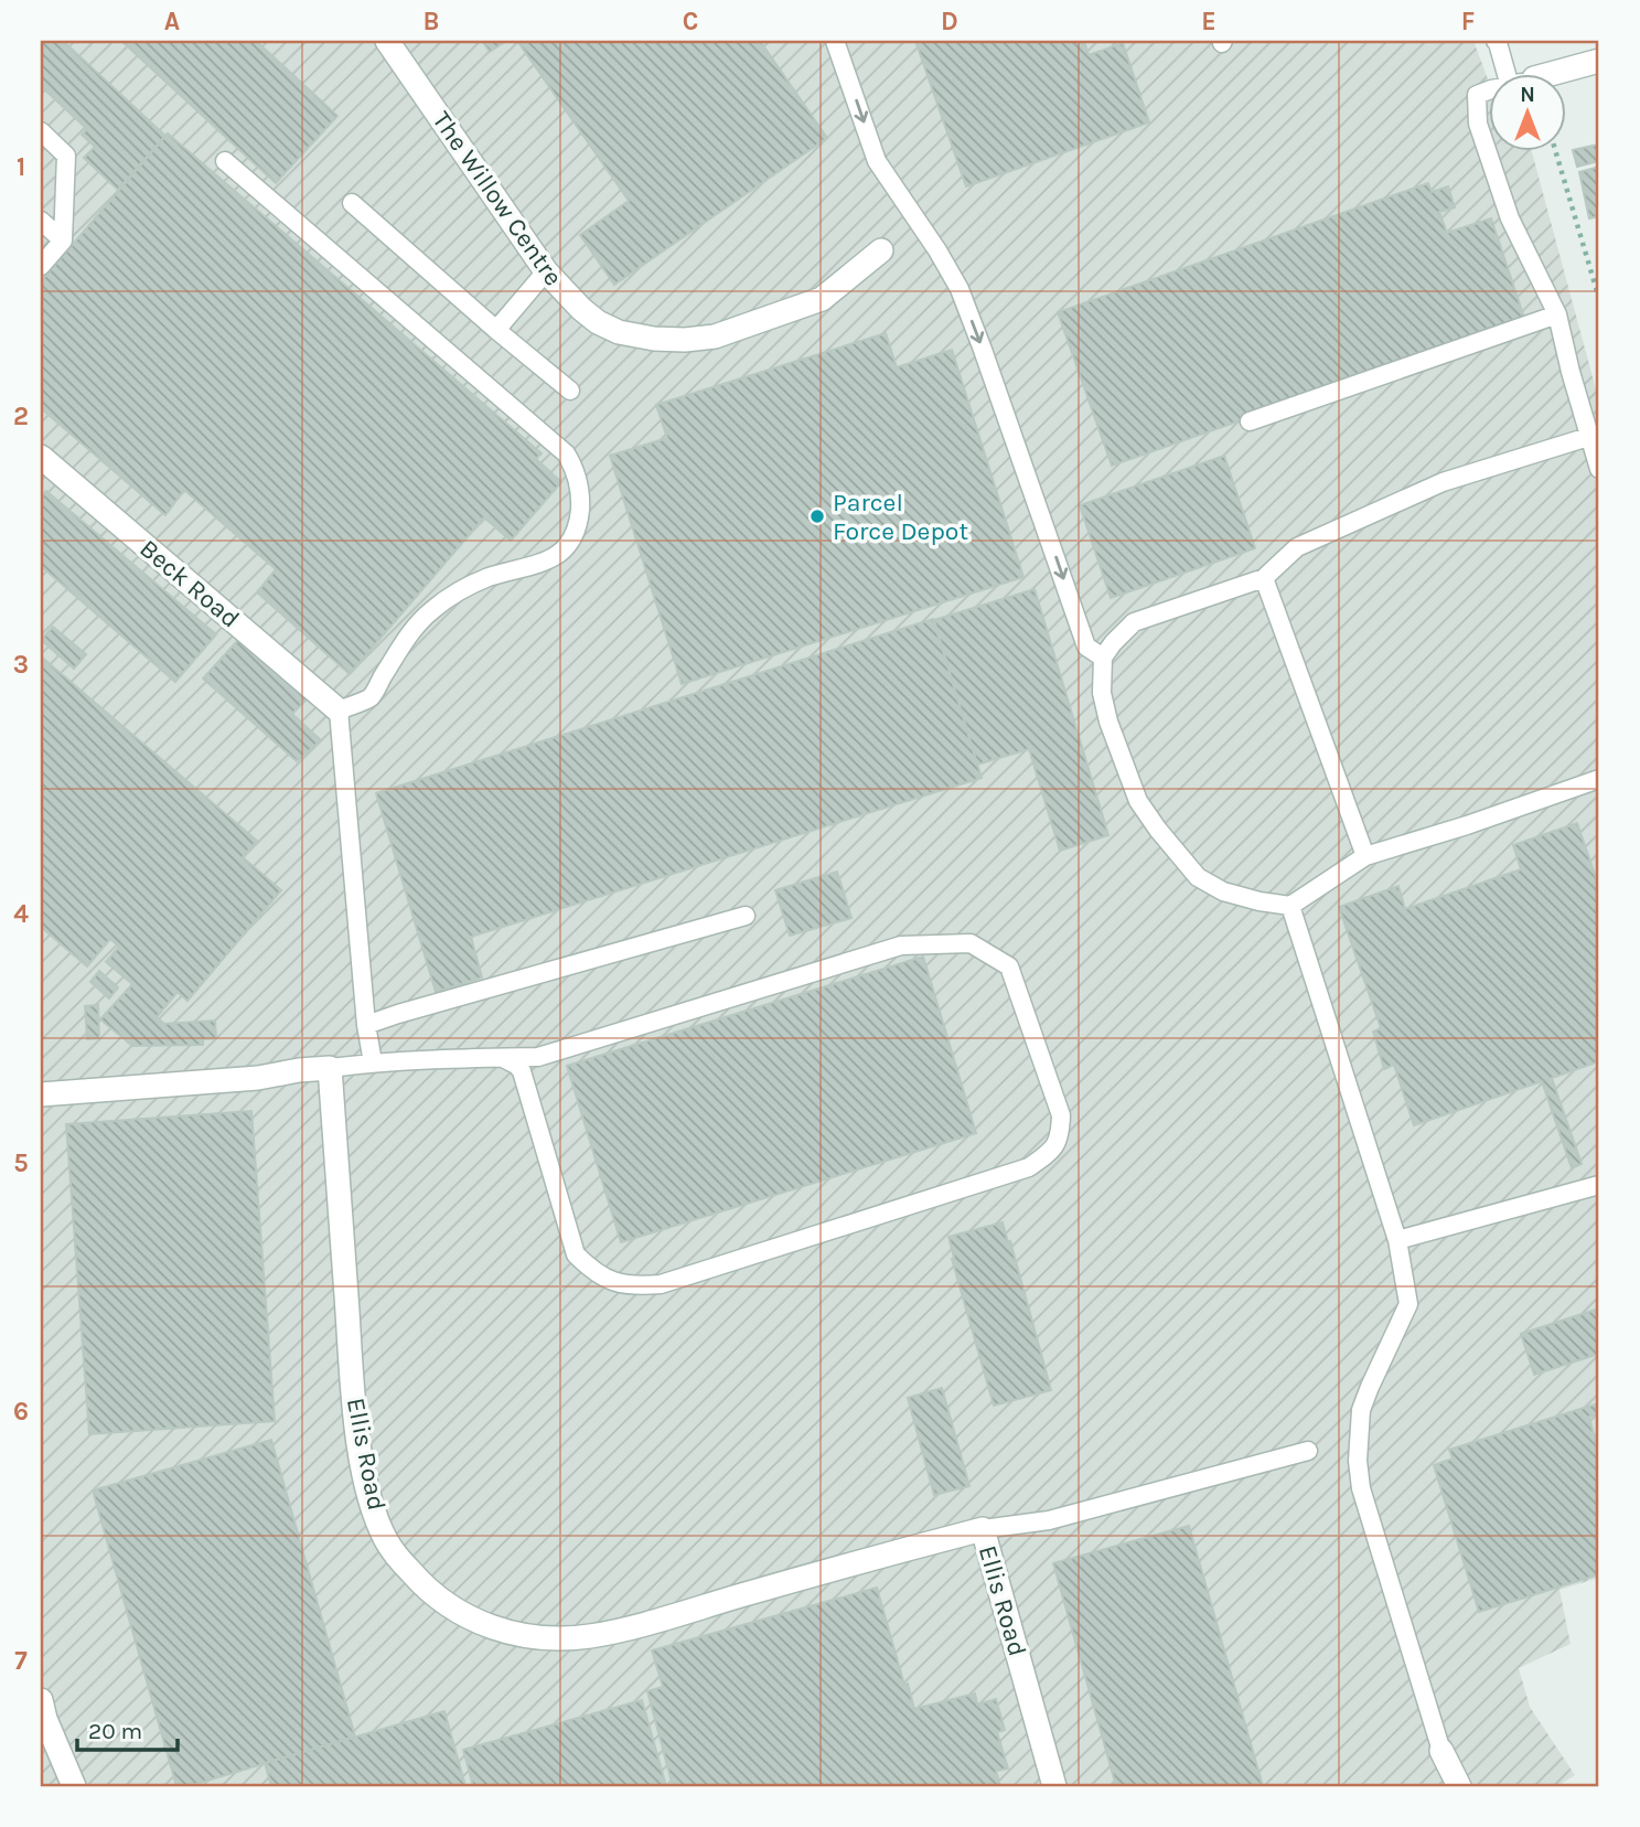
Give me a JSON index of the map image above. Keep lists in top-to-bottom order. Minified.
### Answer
{"streets":{"street":["The Willow Centre","Beck Road","Ellis Road"]},"places":["Parcel Force Depot"],"scale_bar":"20 m","north":"top","grid":{"columns":["A","B","C","D","E","F"],"rows":["1","2","3","4","5","6","7"]}}
